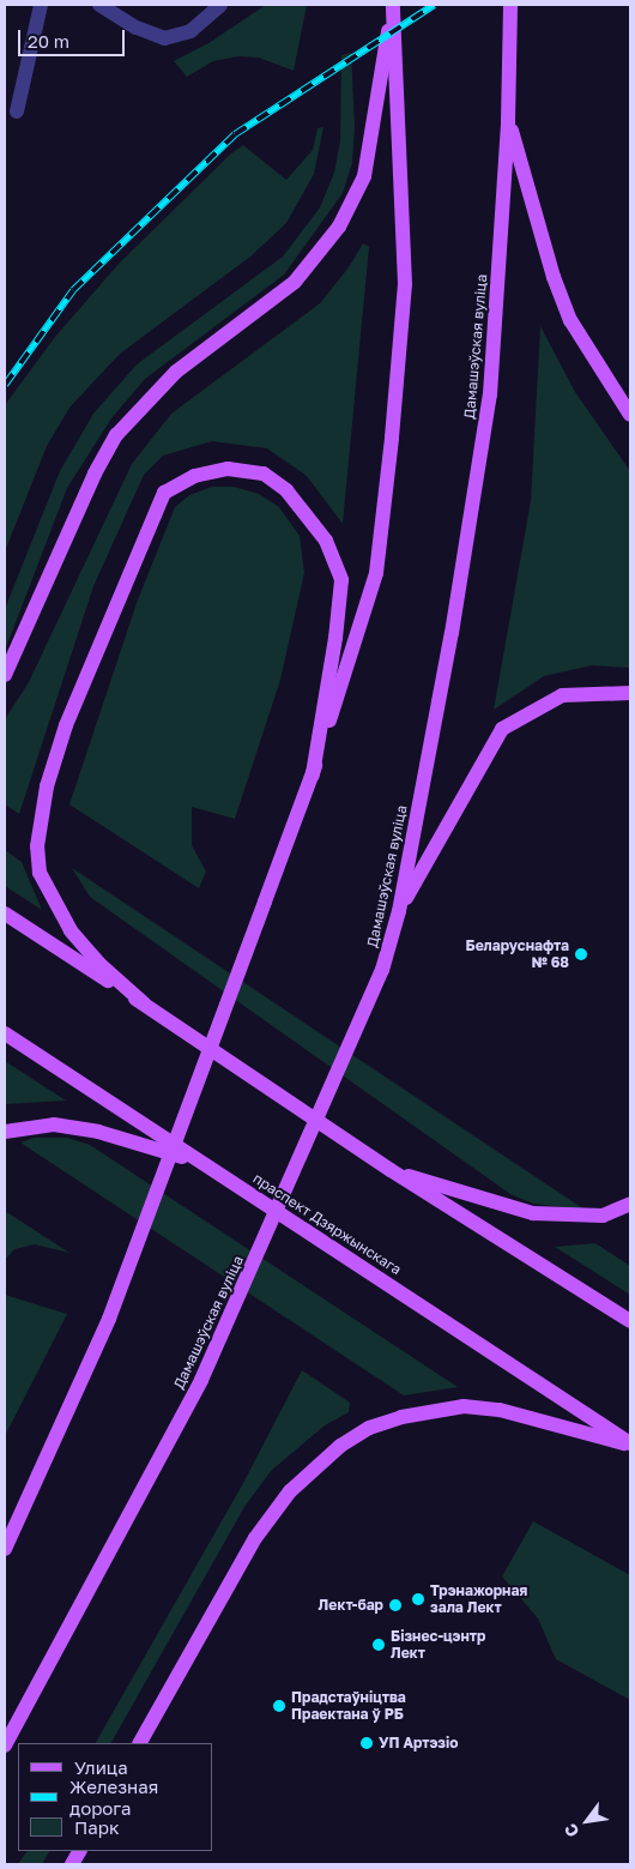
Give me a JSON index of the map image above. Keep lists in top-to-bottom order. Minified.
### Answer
{"streets":{"main road":["Дамашэўская вуліца","праспект Дзяржынскага"]},"places":["Беларуснафта № 68","Трэнажорная зала Лект","Лект-бар","Бізнес-цэнтр Лект","Прадстаўніцтва Праектана ў РБ","УП Артэзіо"],"legend":["Улица","Железная дорога","Парк"],"scale_bar":"20 m","north":"bottom left"}
